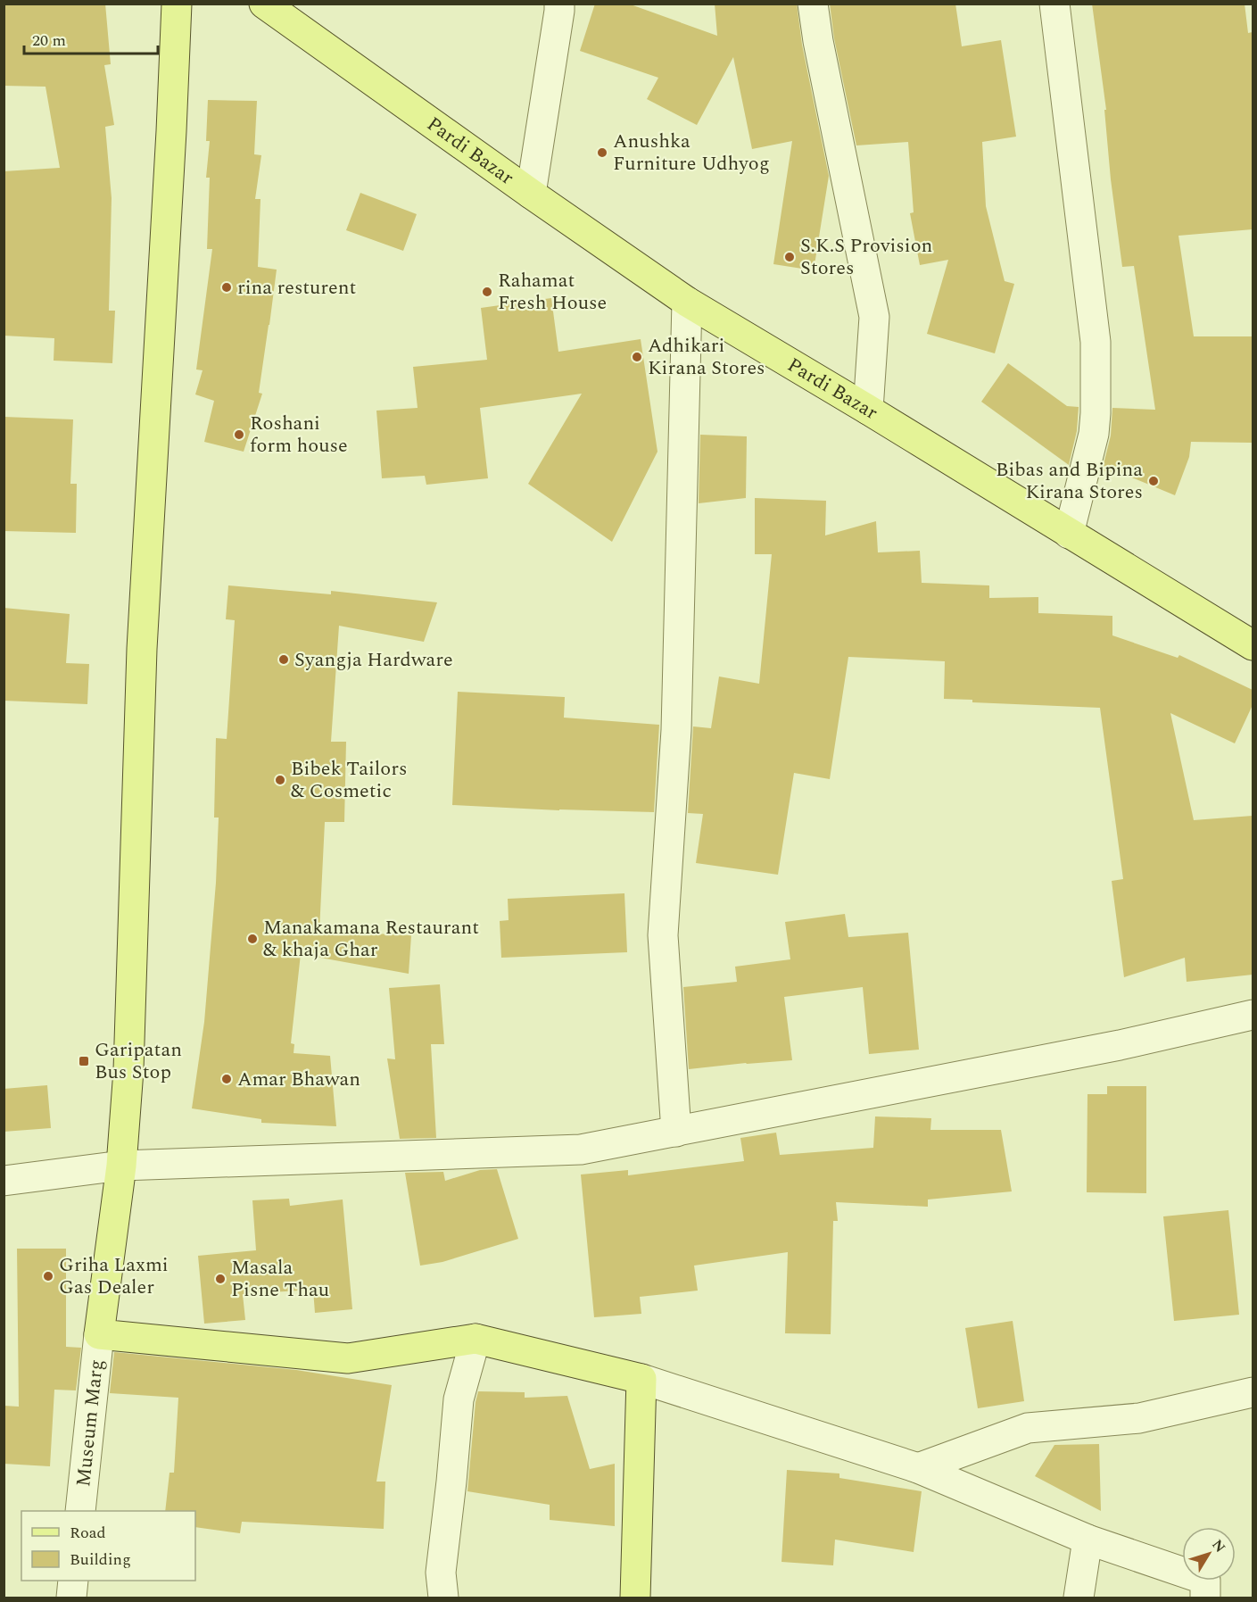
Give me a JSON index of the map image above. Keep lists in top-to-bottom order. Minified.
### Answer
{"streets":{"main road":["Pardi Bazar"],"street":["Museum Marg"]},"places":{"other":["Anushka Furniture Udhyog","S.K.S Provision Stores","rina resturent","Rahamat Fresh House","Adhikari Kirana Stores","Roshani form house","Bibas and Bipina Kirana Stores","Syangja Hardware","Bibek Tailors & Cosmetic","Manakamana Restaurant & khaja Ghar","Amar Bhawan","Griha Laxmi Gas Dealer","Masala Pisne Thau"],"transit":["Garipatan Bus Stop"]},"legend":["Road","Building"],"scale_bar":"20 m","north":"top right"}
